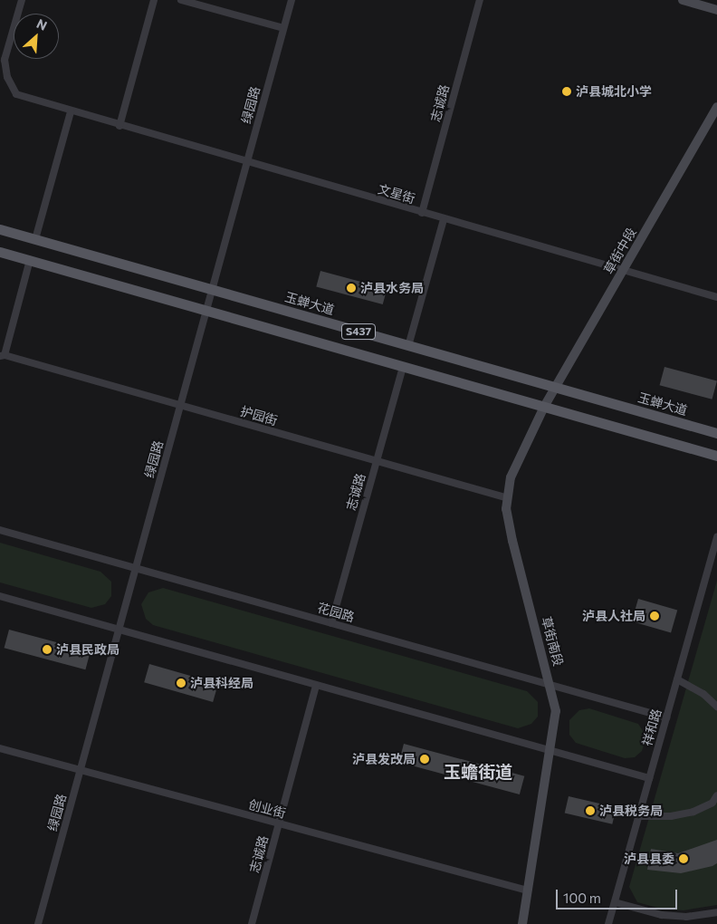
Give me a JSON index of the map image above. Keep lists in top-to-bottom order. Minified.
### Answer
{"streets":{"main road":["草街中段","玉蝉大道","S437","草街南段"],"street":["志诚路","绿园路","文星街","护园街","花园路","祥和路","创业街"]},"crossings":[["志诚路","文星街"],["志诚路","S437"],["志诚路","护园街"],["志诚路","花园路"],["志诚路","创业街"],["绿园路","文星街"],["绿园路","玉蝉大道"],["绿园路","S437"],["绿园路","护园街"],["绿园路","花园路"],["绿园路","创业街"],["文星街","草街中段"],["草街中段","玉蝉大道"],["草街中段","S437"],["草街中段","草街南段"],["S437","草街南段"],["护园街","草街南段"],["花园路","草街南段"],["花园路","祥和路"],["草街南段","创业街"]],"districts":["玉蟾街道"],"places":["泸县城北小学","泸县水务局","泸县人社局","泸县民政局","泸县科经局","泸县发改局","泸县税务局","泸县县委"],"scale_bar":"100 m","north":"top right"}
